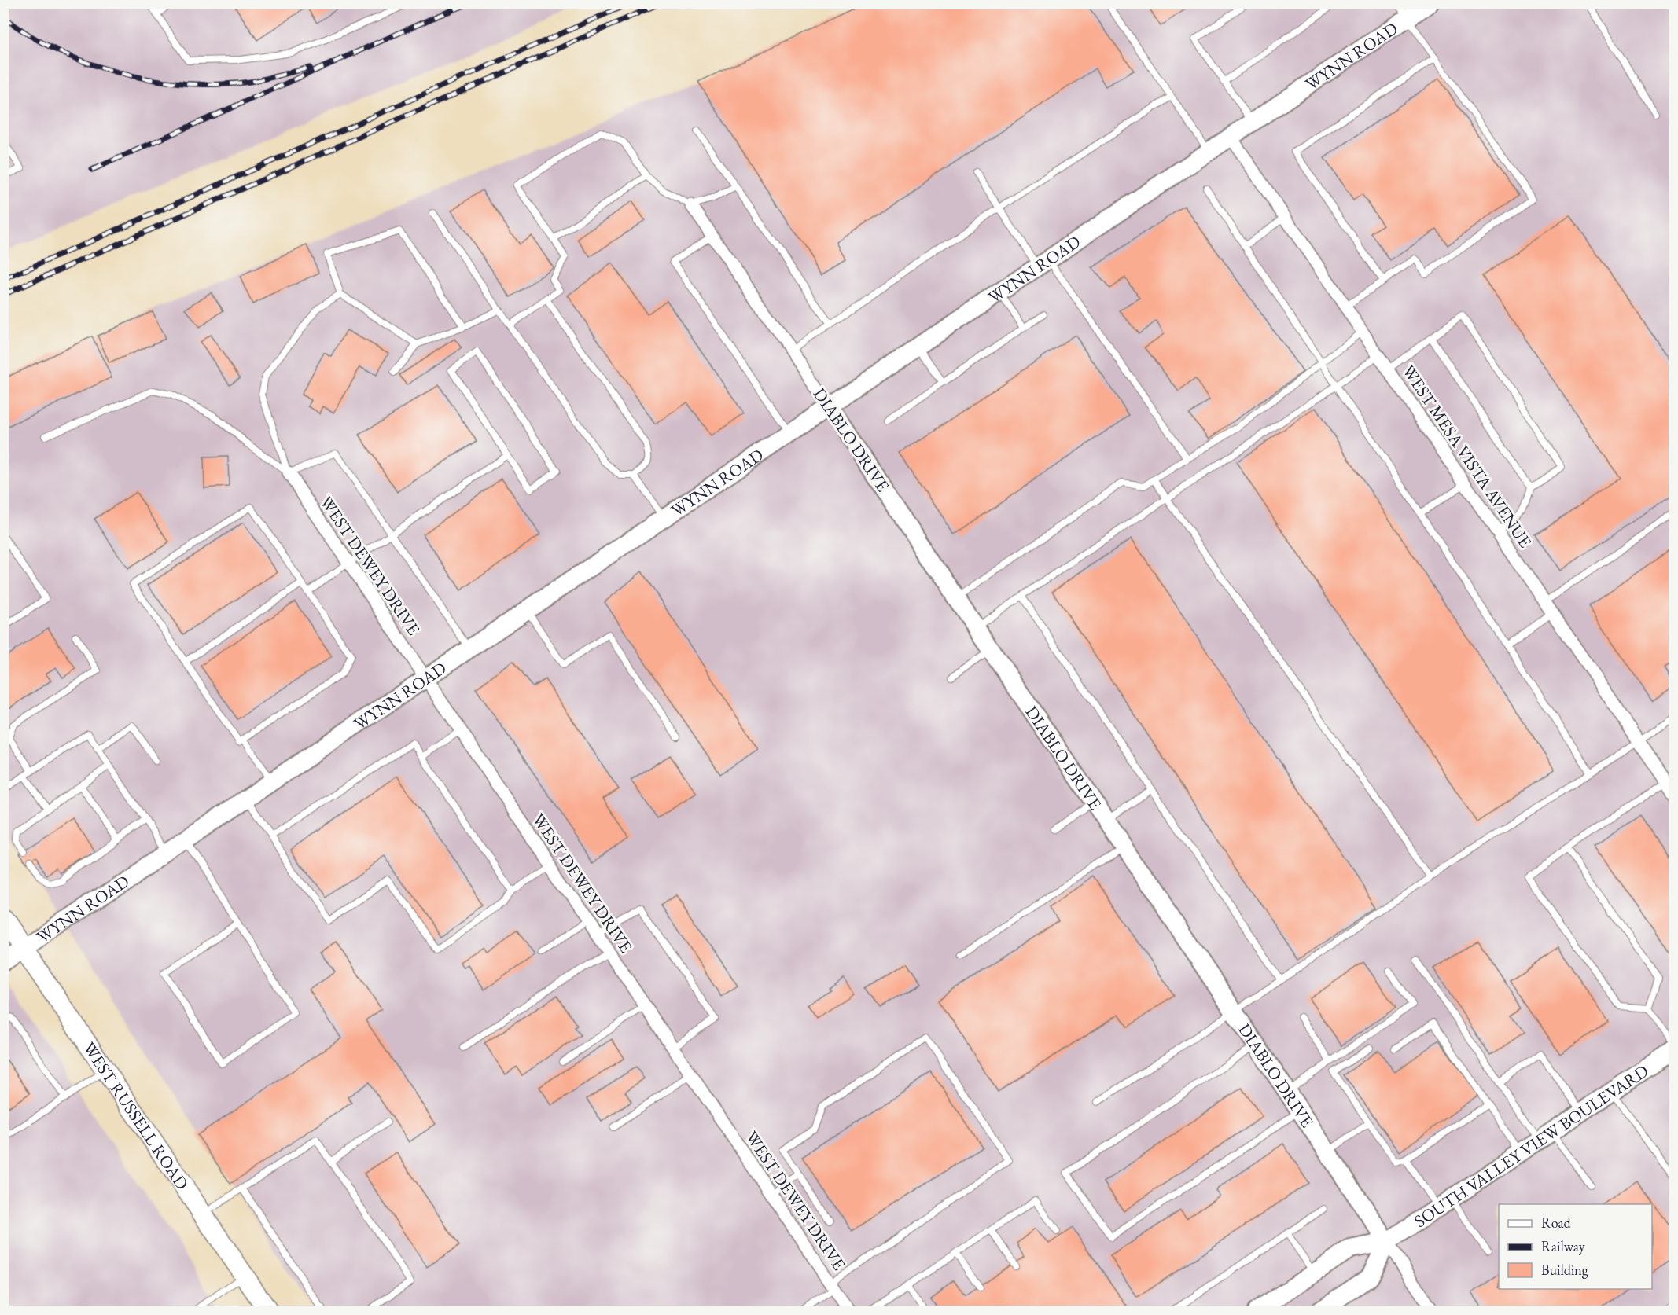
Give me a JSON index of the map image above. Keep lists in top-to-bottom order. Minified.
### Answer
{"streets":{"main road":["WEST RUSSELL ROAD"],"street":["WYNN ROAD","DIABLO DRIVE","WEST MESA VISTA AVENUE","WEST DEWEY DRIVE","SOUTH VALLEY VIEW BOULEVARD"]},"crossings":[["WYNN ROAD","DIABLO DRIVE"],["WYNN ROAD","WEST MESA VISTA AVENUE"],["WYNN ROAD","WEST DEWEY DRIVE"],["WYNN ROAD","WEST RUSSELL ROAD"],["DIABLO DRIVE","SOUTH VALLEY VIEW BOULEVARD"]],"legend":["Road","Railway","Building"]}
